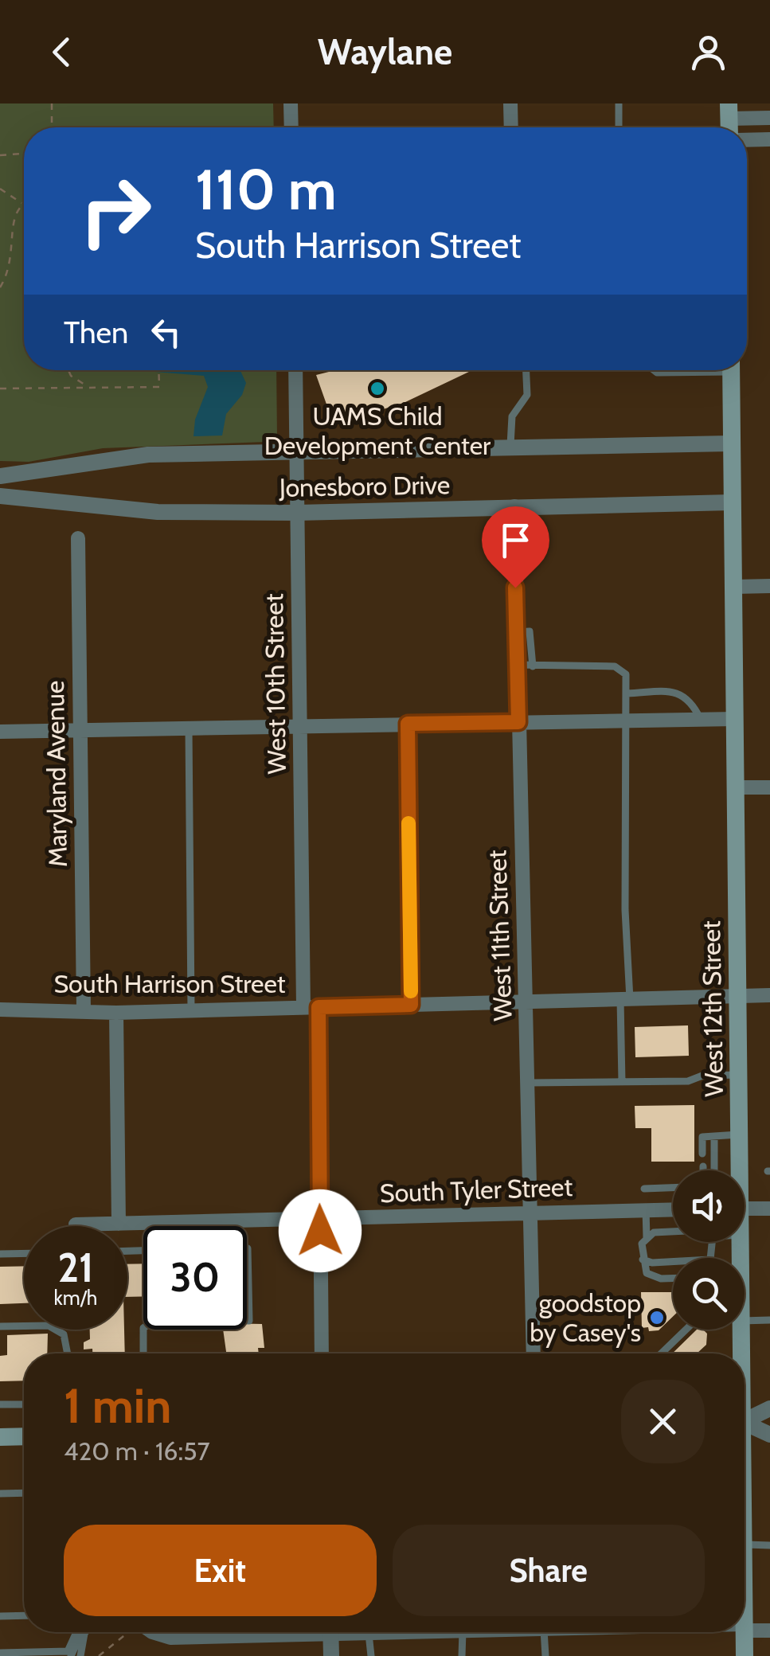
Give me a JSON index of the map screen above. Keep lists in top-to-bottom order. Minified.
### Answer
{"streets":{"main road":["West 12th Street"],"street":["Jonesboro Drive","West 10th Street","Maryland Avenue","West 11th Street","South Harrison Street","South Tyler Street"]},"crossings":[["Jonesboro Drive","West 10th Street"],["Jonesboro Drive","West 11th Street"],["Jonesboro Drive","West 12th Street"],["West 10th Street","South Harrison Street"],["West 10th Street","South Tyler Street"],["Maryland Avenue","South Harrison Street"],["West 11th Street","South Harrison Street"],["West 11th Street","South Tyler Street"],["South Harrison Street","West 12th Street"]],"places":["UAMS Child Development Center","goodstop by Casey's"],"page":{"header":"Waylane","turn":["110 m","South Harrison Street"],"then":"Then","speed":"21 km/h","limit":"30","heading":["1 min","420 m · 16:57"],"buttons":["Exit","Share"]}}
